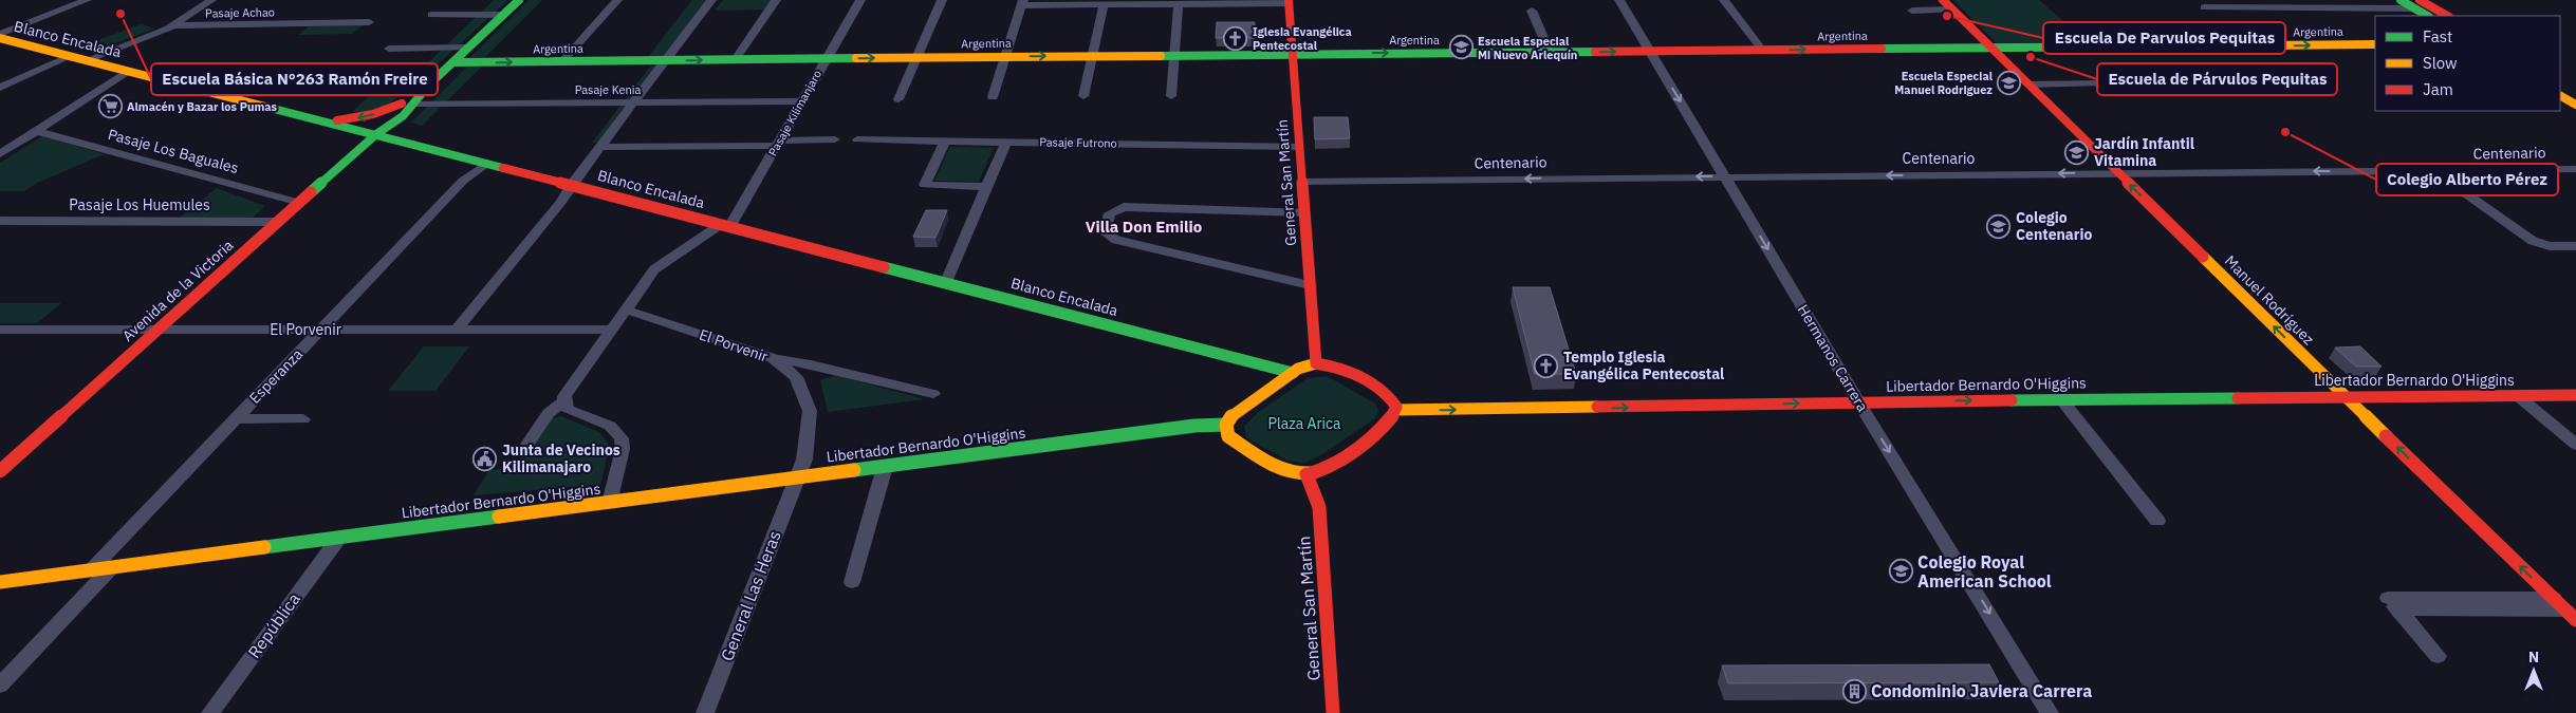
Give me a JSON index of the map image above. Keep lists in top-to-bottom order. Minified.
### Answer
{"streets":{"street":["Pasaje Achao","Argentina","Blanco Encalada","Pasaje Kenia","Pasaje Kilimanjaro","Pasaje Futrono","Pasaje Los Baguales","Centenario","General San Martín","Pasaje Los Huemules","Avenida de la Victoria","Manuel Rodríguez","El Porvenir","Hermanos Carrera","Esperanza","Libertador Bernardo O'Higgins","General Las Heras","República"]},"crossings":[["Argentina","Pasaje Kilimanjaro"],["Argentina","General San Martín"],["Argentina","Avenida de la Victoria"],["Argentina","Manuel Rodríguez"],["Argentina","Hermanos Carrera"],["Blanco Encalada","Pasaje Kilimanjaro"],["Blanco Encalada","Avenida de la Victoria"],["Blanco Encalada","Esperanza"],["Pasaje Kenia","Pasaje Kilimanjaro"],["Pasaje Kenia","Avenida de la Victoria"],["Pasaje Kilimanjaro","El Porvenir"],["Pasaje Futrono","General San Martín"],["Pasaje Los Baguales","Avenida de la Victoria"],["Centenario","General San Martín"],["Centenario","Manuel Rodríguez"],["Centenario","Hermanos Carrera"],["Pasaje Los Huemules","Avenida de la Victoria"],["Avenida de la Victoria","El Porvenir"],["Manuel Rodríguez","Libertador Bernardo O'Higgins"],["El Porvenir","Esperanza"],["El Porvenir","Libertador Bernardo O'Higgins"],["El Porvenir","General Las Heras"],["Hermanos Carrera","Libertador Bernardo O'Higgins"],["Esperanza","Libertador Bernardo O'Higgins"],["Libertador Bernardo O'Higgins","General Las Heras"],["Libertador Bernardo O'Higgins","República"]],"one_way":["Centenario","Manuel Rodríguez","Hermanos Carrera"],"districts":["Villa Don Emilio"],"parks":["Plaza Arica"],"places":{"other":["Escuela Básica N°263 Ramón Freire","Escuela De Parvulos Pequitas","Escuela de Párvulos Pequitas","Colegio Alberto Pérez"],"church":["Iglesia Evangélica Pentecostal","Templo Iglesia Evangélica Pentecostal"],"school or university":["Escuela Especial Mi Nuevo Arlequín","Escuela Especial Manuel Rodriguez","Jardín Infantil Vitamina","Colegio Centenario","Colegio Royal American School"],"supermarket":["Almacén y Bazar los Pumas"],"public building":["Junta de Vecinos Kilimanajaro"],"building":["Condominio Javiera Carrera"]},"legend":["Fast","Slow","Jam"],"north":"top"}
